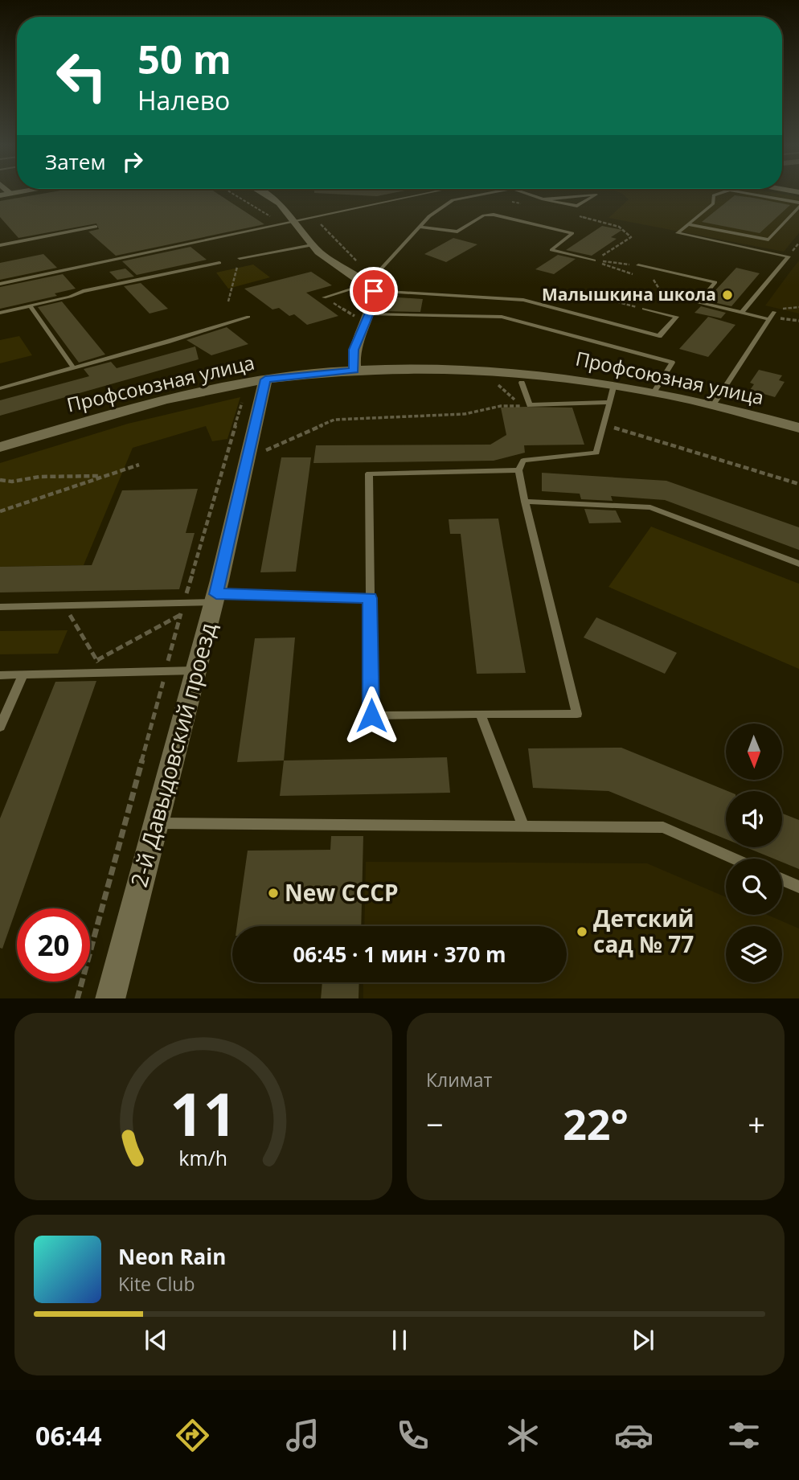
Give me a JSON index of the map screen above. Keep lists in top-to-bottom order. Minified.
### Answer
{"streets":{"street":["Профсоюзная улица","2-й Давыдовский проезд"]},"crossings":[["Профсоюзная улица","2-й Давыдовский проезд"]],"places":["Малышкина школа","New СССР","Детский сад № 77"],"north":"bottom","page":{"turn":["50 m","Налево"],"then":"Затем","limit":"20","trip":"06:45 · 1 мин · 370 m","tile":"Климат","heat":["−","22°","+"],"song":["Neon Rain","Kite Club"],"tabs":"06:44","gauge":["11","km/h"]}}
